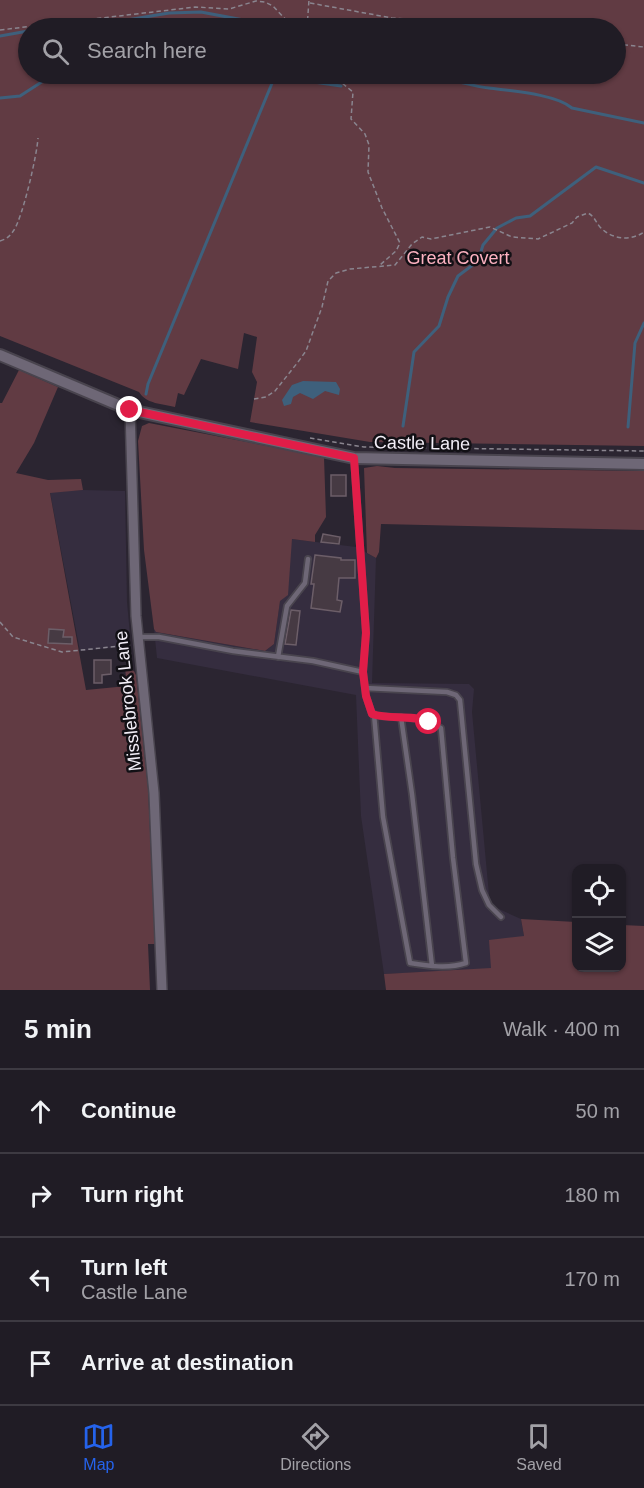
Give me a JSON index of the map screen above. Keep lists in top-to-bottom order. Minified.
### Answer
{"streets":{"street":["Castle Lane","Misslebrook Lane"]},"crossings":[["Castle Lane","Misslebrook Lane"]],"parks":["Great Covert"],"page":{"search":"Search here","heading":["5 min","Walk · 400 m"],"list":[["Continue","50 m"],["Turn right","180 m"],["Turn left","Castle Lane","170 m"],"Arrive at destination"],"nav":["Map","Directions","Saved"]}}
